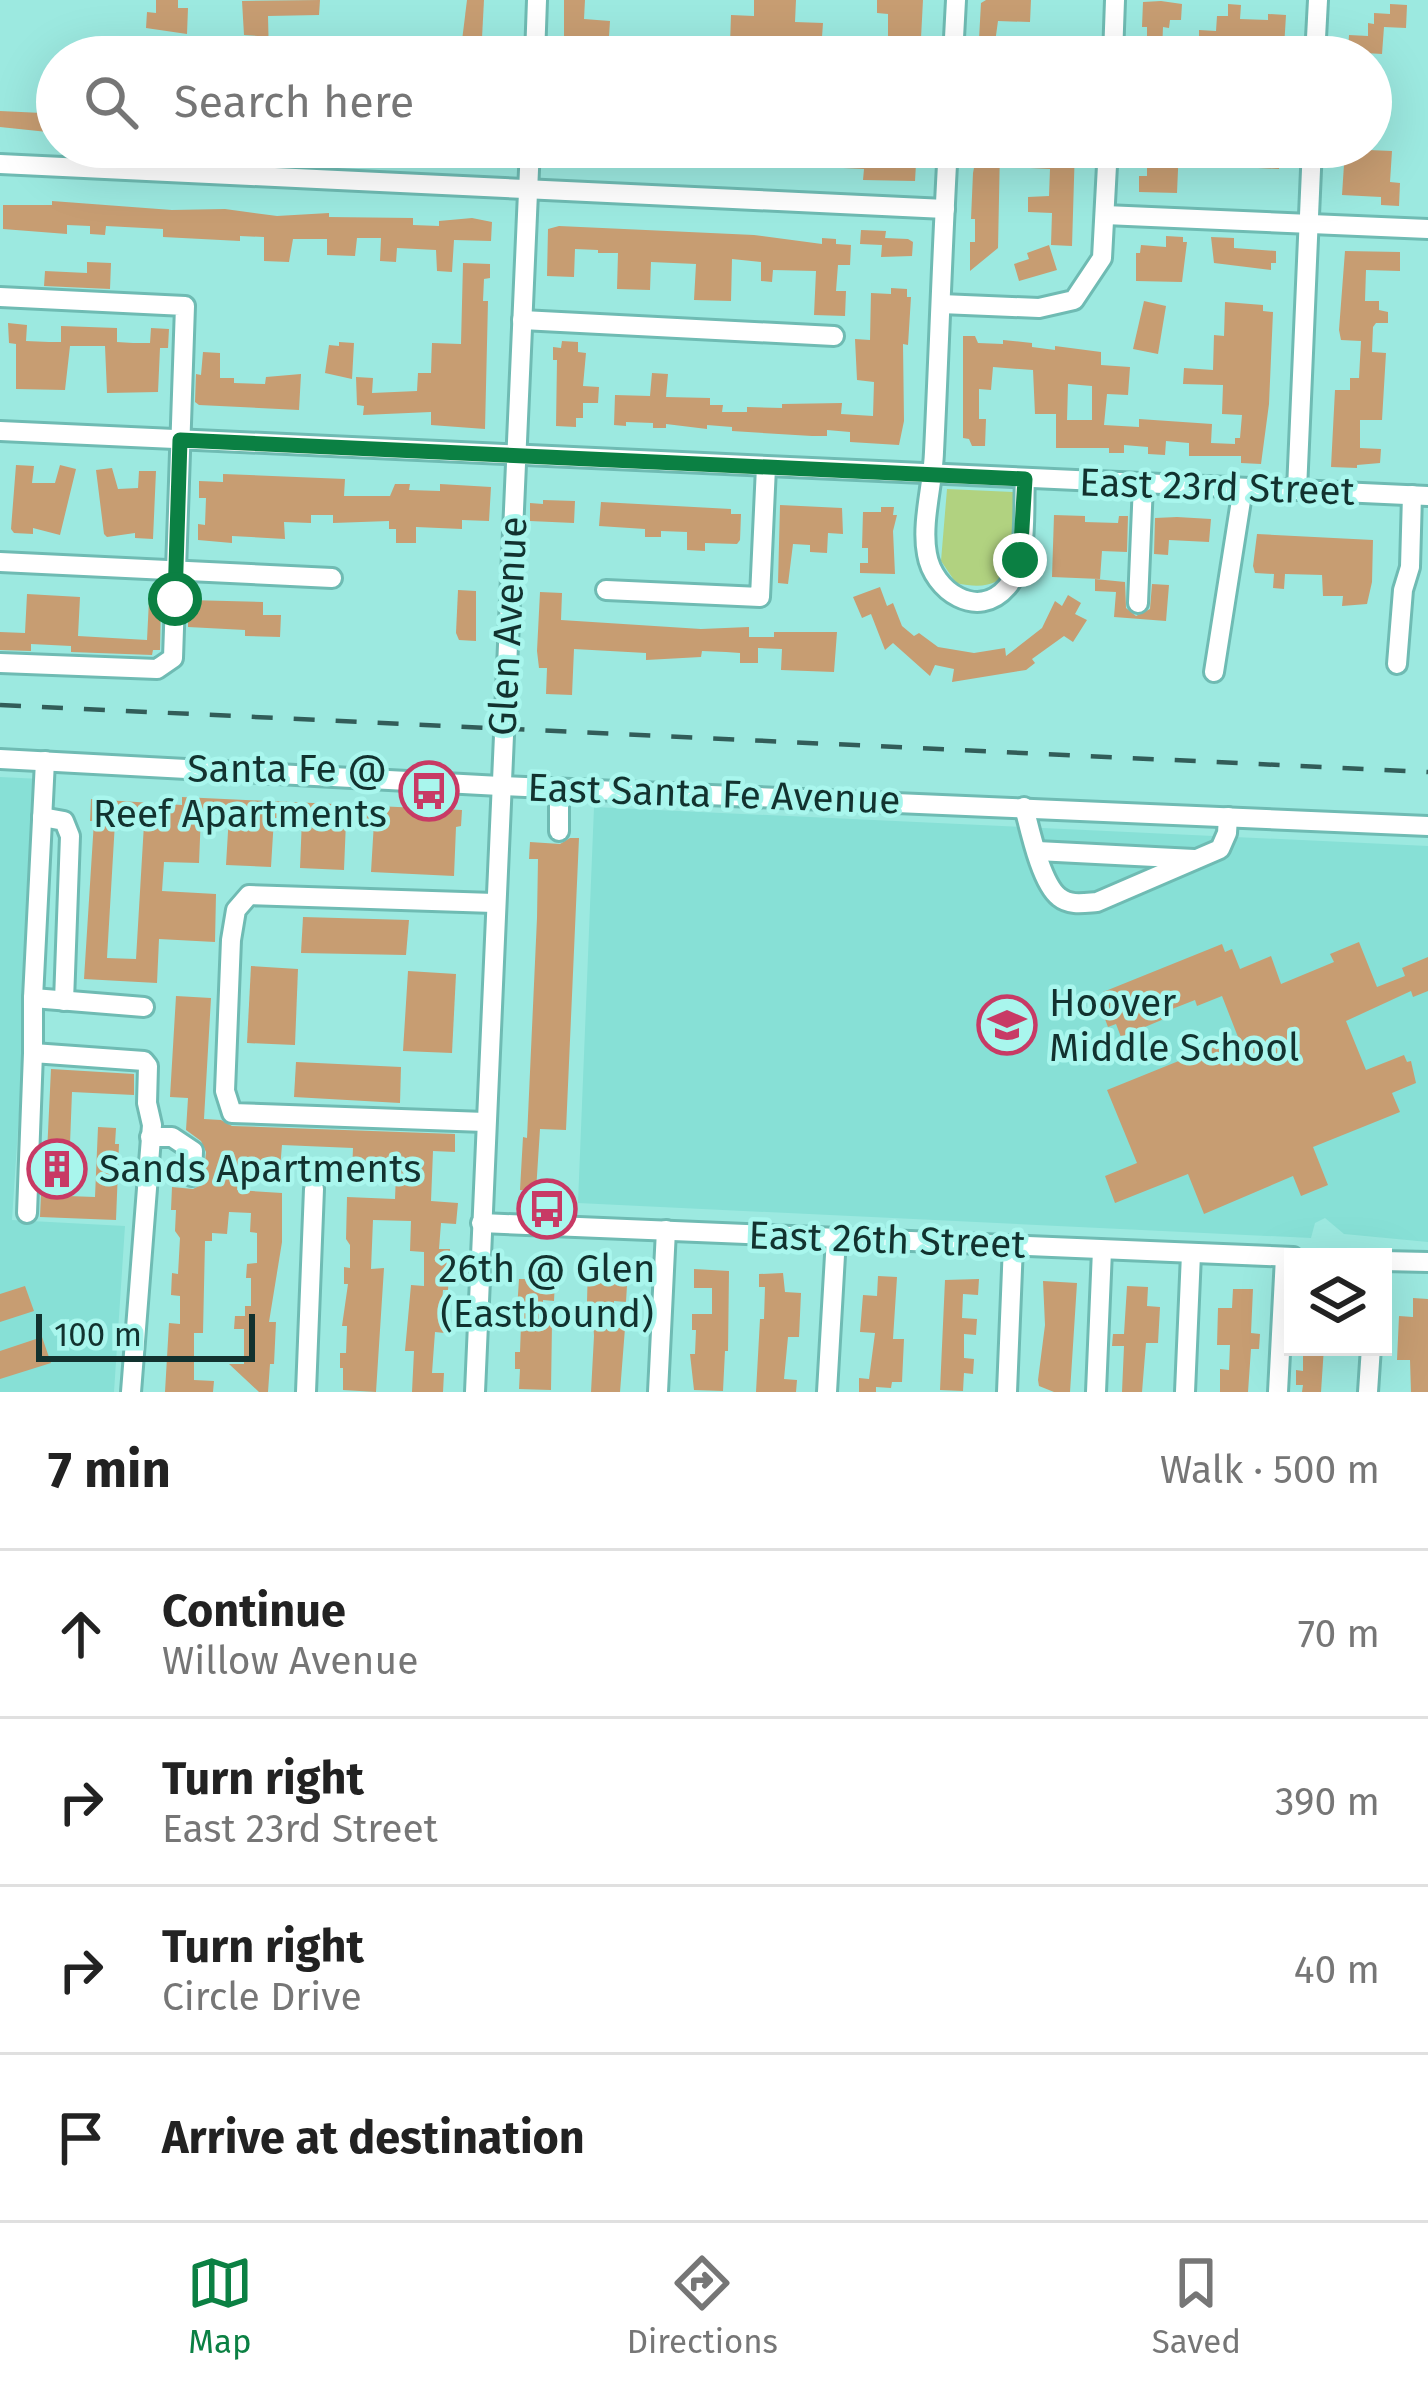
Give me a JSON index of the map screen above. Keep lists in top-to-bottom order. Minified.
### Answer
{"streets":{"street":["East 23rd Street","Glen Avenue","East Santa Fe Avenue","East 26th Street"]},"crossings":[["East 23rd Street","Glen Avenue"],["Glen Avenue","East Santa Fe Avenue"],["Glen Avenue","East 26th Street"]],"places":{"bus stop":["Santa Fe @ Reef Apartments","26th @ Glen (Eastbound)"],"school or university":["Hoover Middle School"],"building":["Sands Apartments"]},"scale_bar":"100 m","page":{"search":"Search here","scale":"100 m","heading":["7 min","Walk · 500 m"],"list":[["Continue","Willow Avenue","70 m"],["Turn right","East 23rd Street","390 m"],["Turn right","Circle Drive","40 m"],"Arrive at destination"],"nav":["Map","Directions","Saved"]}}
